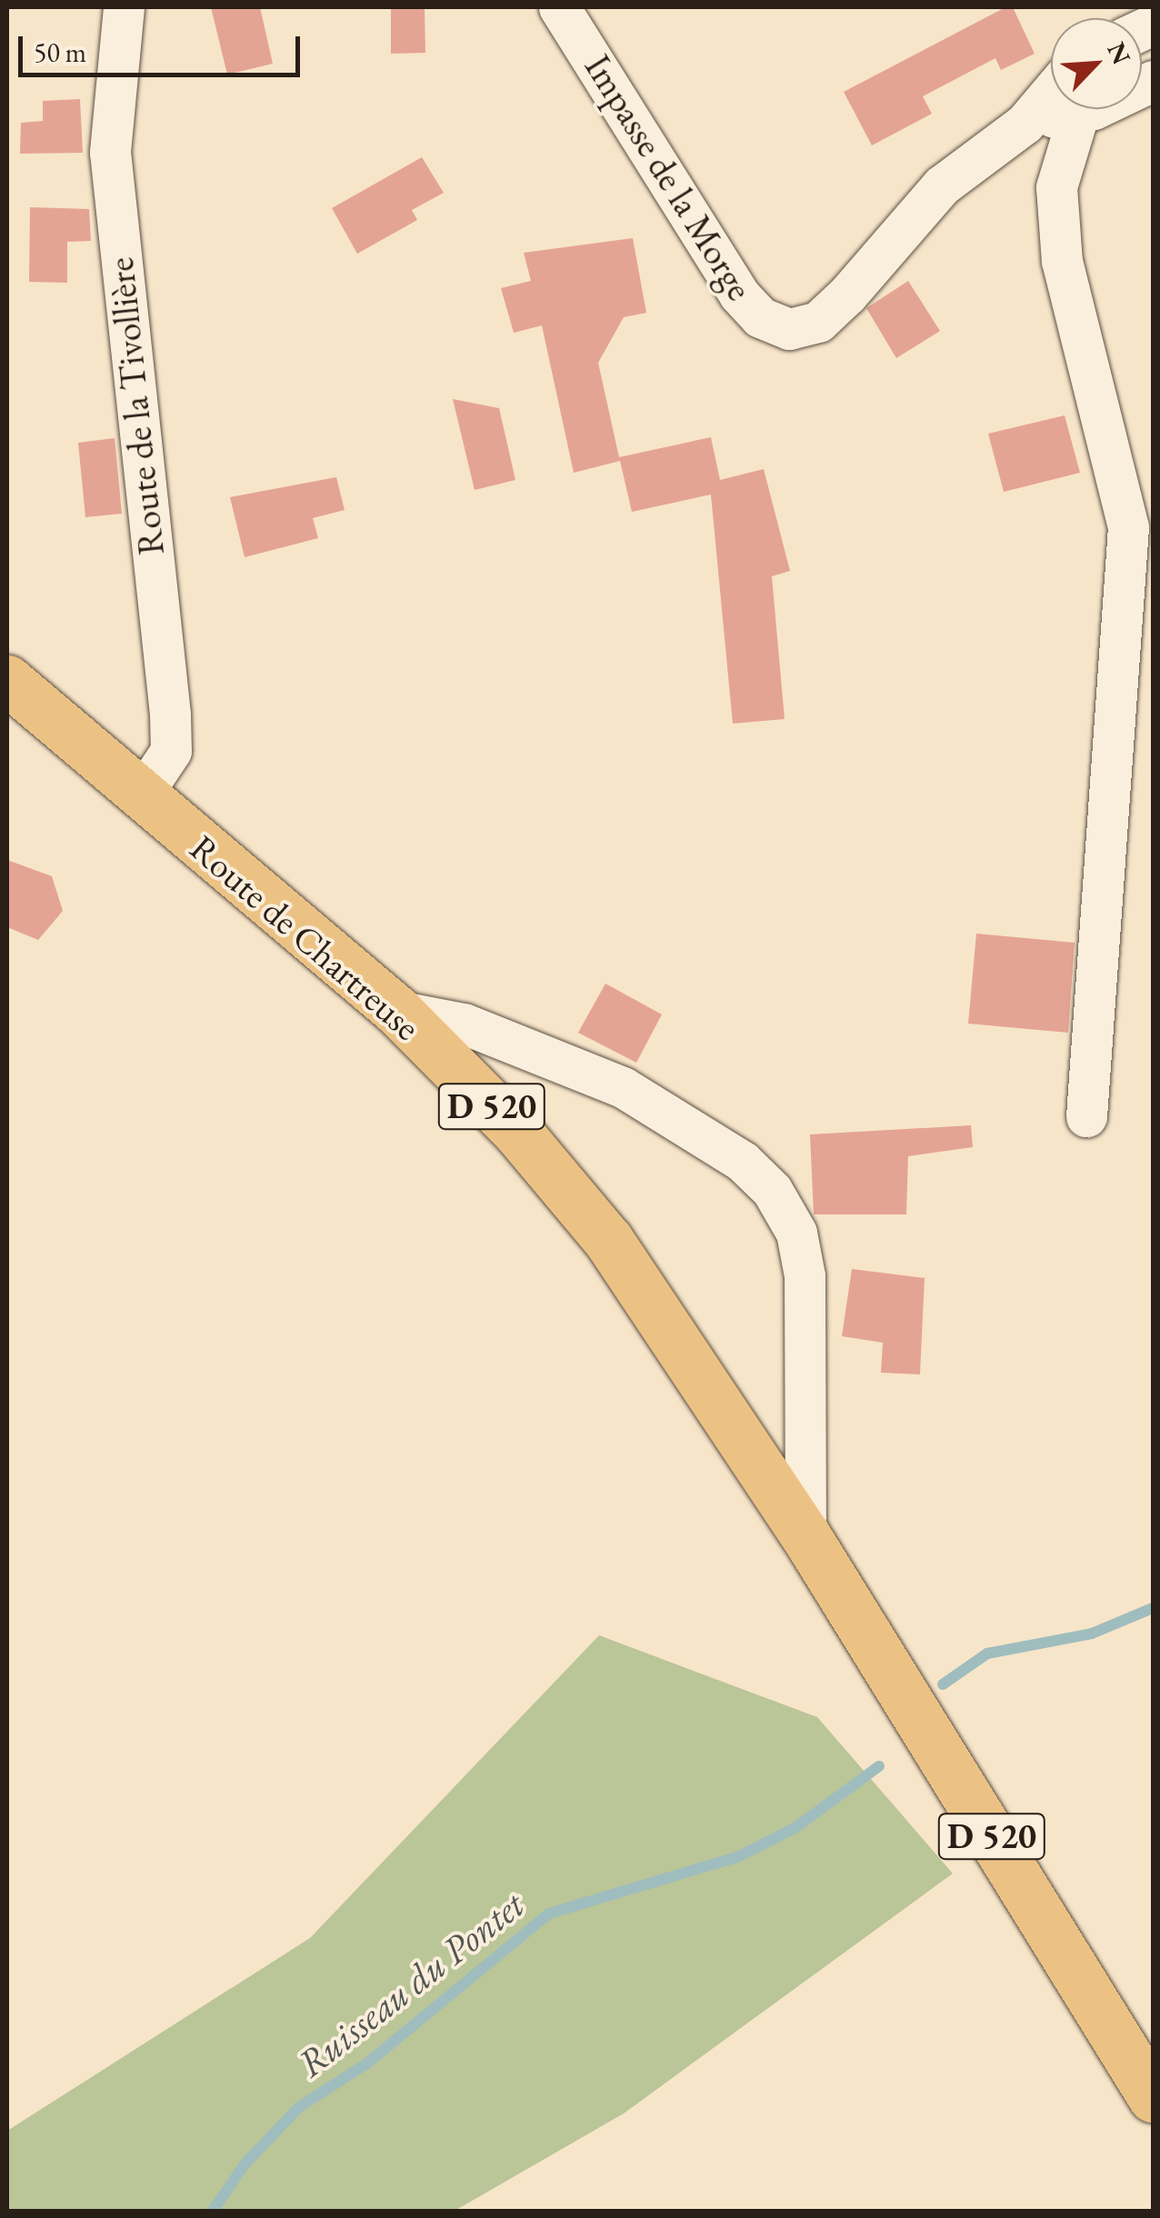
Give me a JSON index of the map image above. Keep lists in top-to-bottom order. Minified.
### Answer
{"streets":{"main road":["Route de Chartreuse","D 520"],"street":["Impasse de la Morge","Route de la Tivollière"]},"crossings":[["Route de la Tivollière","Route de Chartreuse"],["Route de Chartreuse","D 520"]],"water":["Ruisseau du Pontet"],"scale_bar":"50 m","north":"top right"}
